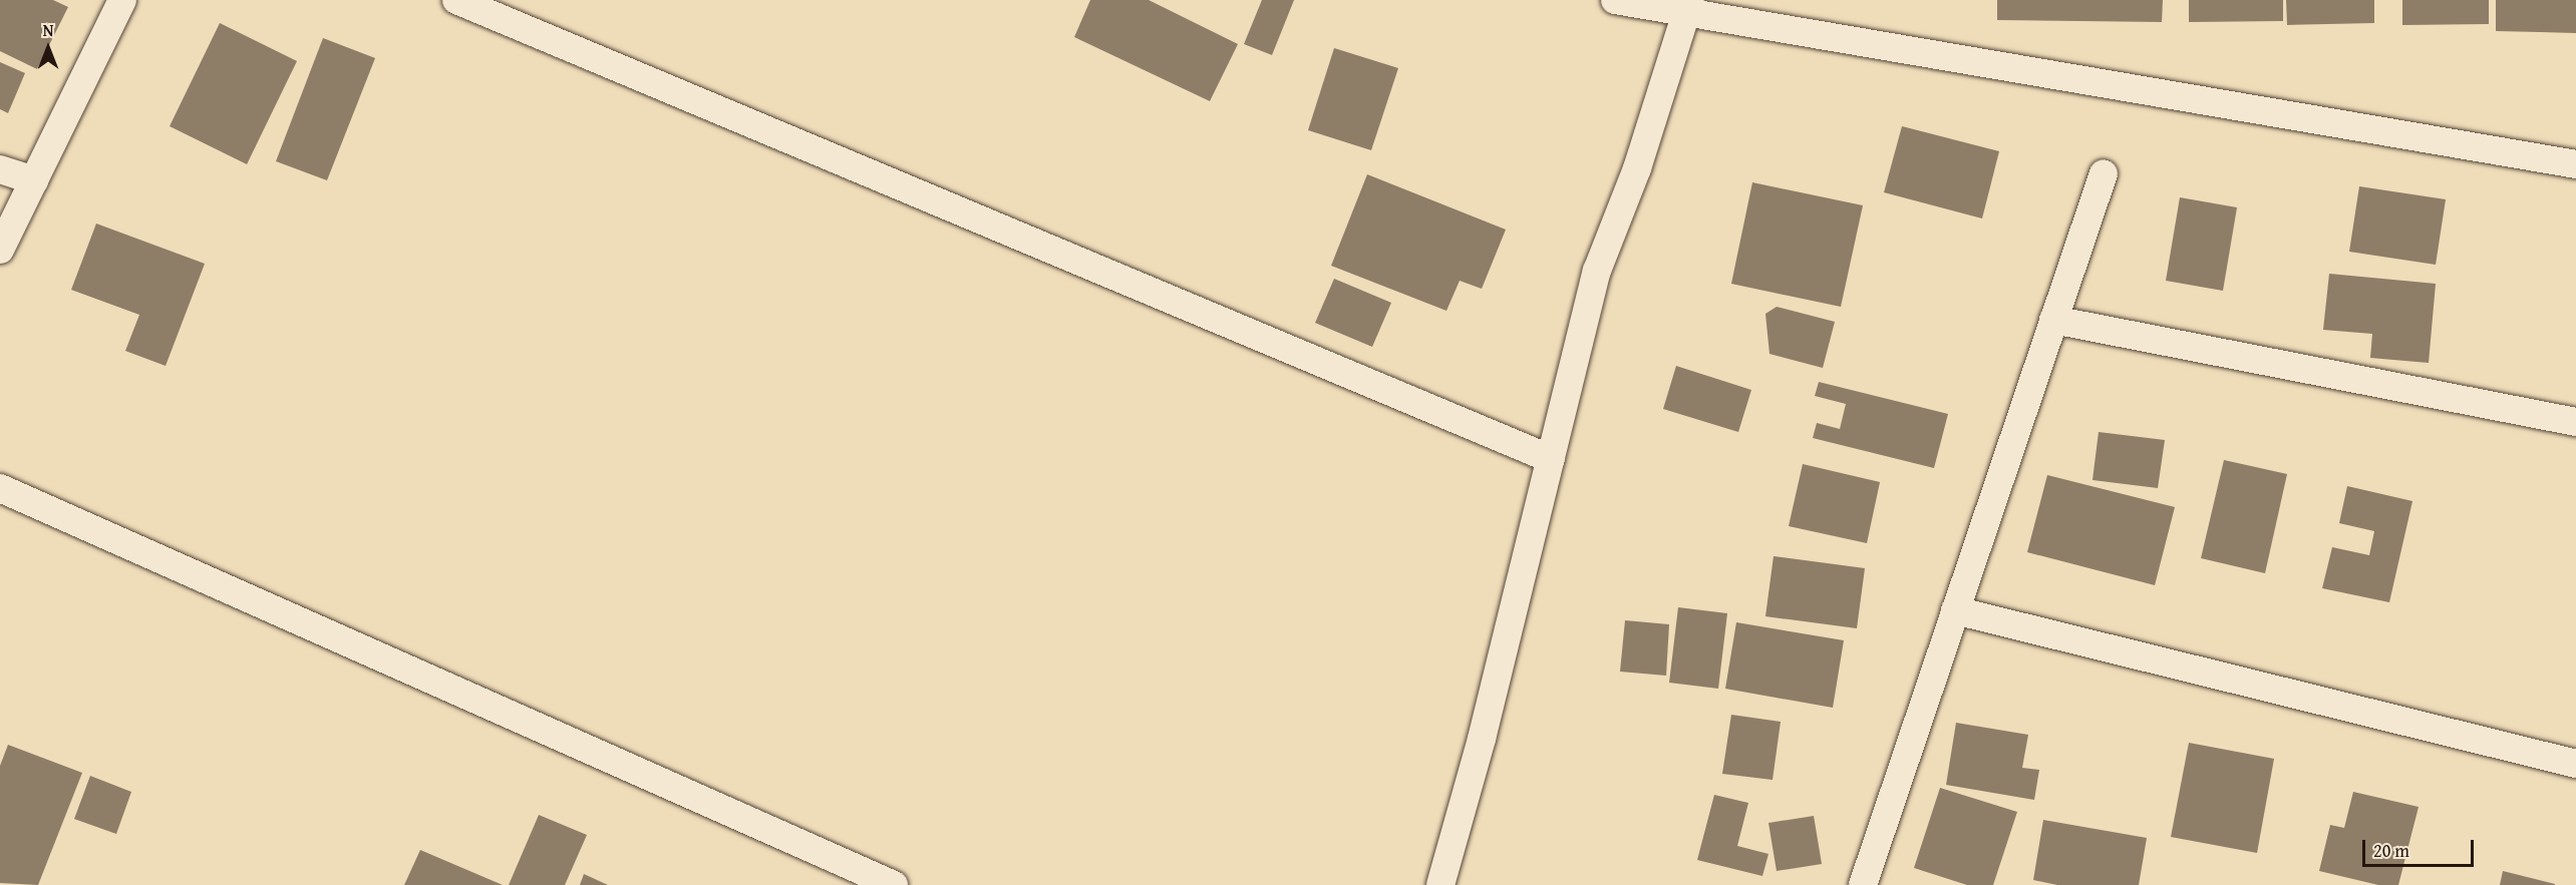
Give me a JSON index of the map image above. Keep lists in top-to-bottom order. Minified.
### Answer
{"scale_bar":"20 m","north":"top"}
